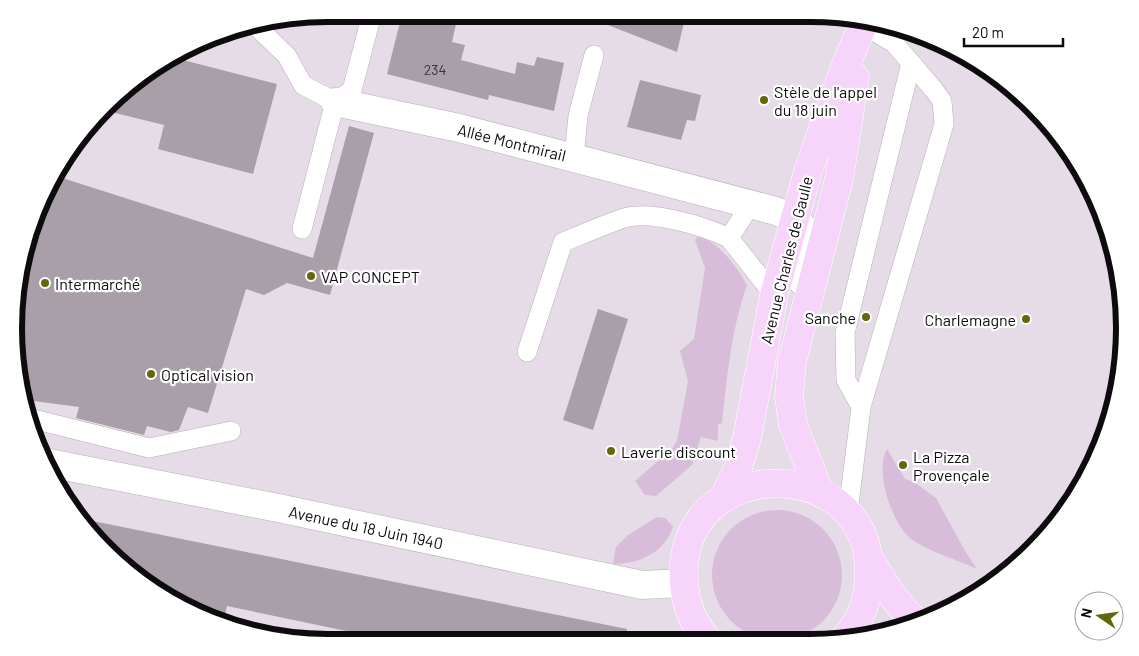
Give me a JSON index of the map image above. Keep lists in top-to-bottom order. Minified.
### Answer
{"streets":{"main road":["Avenue Charles de Gaulle"],"street":["Allée Montmirail","Avenue du 18 Juin 1940"]},"crossings":[["Allée Montmirail","Avenue Charles de Gaulle"]],"places":["Stèle de l'appel du 18 juin","VAP CONCEPT","Intermarché","Sanche","Charlemagne","Optical vision","Laverie discount","La Pizza Provençale"],"house_numbers":["234"],"scale_bar":"20 m","north":"left"}
